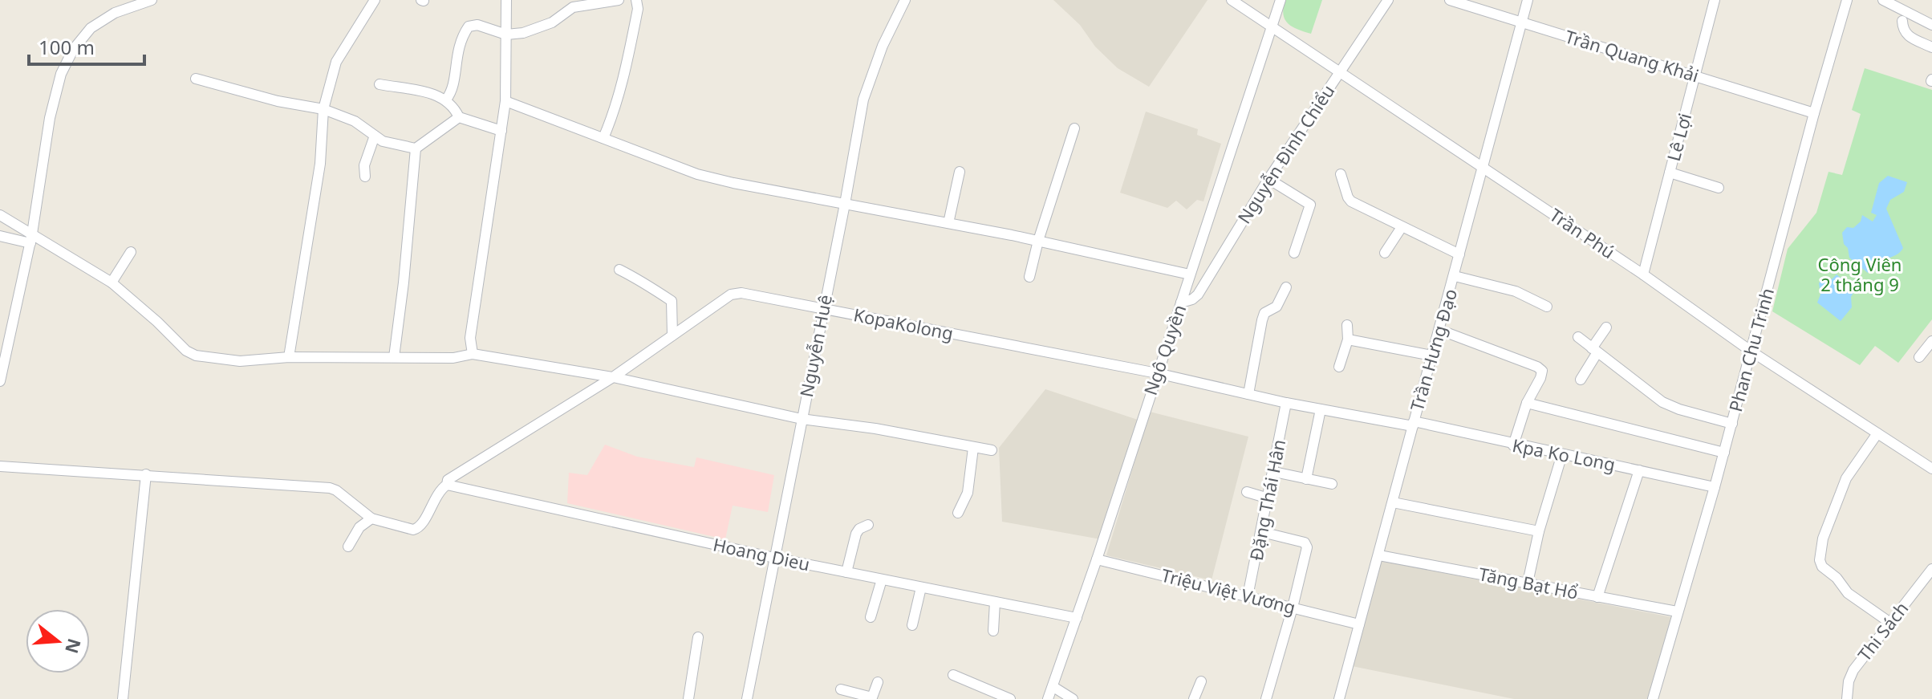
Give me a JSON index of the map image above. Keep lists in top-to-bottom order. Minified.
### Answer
{"streets":{"street":["Trần Quang Khải","Lê Lợi","Nguyễn Đình Chiểu","Trần Phú","KopaKolong","Nguyễn Huệ","Ngô Quyền","Trần Hưng Đạo","Phan Chu Trinh","Kpa Ko Long","Đặng Thái Hân","Hoang Dieu","Tăng Bạt Hổ","Triệu Việt Vương","Thi Sách"]},"crossings":[["Trần Quang Khải","Lê Lợi"],["Trần Quang Khải","Trần Hưng Đạo"],["Trần Quang Khải","Phan Chu Trinh"],["Lê Lợi","Trần Phú"],["Nguyễn Đình Chiểu","Trần Phú"],["Nguyễn Đình Chiểu","Ngô Quyền"],["Trần Phú","Ngô Quyền"],["Trần Phú","Trần Hưng Đạo"],["Trần Phú","Phan Chu Trinh"],["KopaKolong","Nguyễn Huệ"],["KopaKolong","Ngô Quyền"],["KopaKolong","Trần Hưng Đạo"],["KopaKolong","Kpa Ko Long"],["KopaKolong","Đặng Thái Hân"],["KopaKolong","Hoang Dieu"],["Nguyễn Huệ","Hoang Dieu"],["Ngô Quyền","Hoang Dieu"],["Ngô Quyền","Triệu Việt Vương"],["Trần Hưng Đạo","Kpa Ko Long"],["Trần Hưng Đạo","Tăng Bạt Hổ"],["Trần Hưng Đạo","Triệu Việt Vương"],["Phan Chu Trinh","Kpa Ko Long"],["Phan Chu Trinh","Tăng Bạt Hổ"],["Đặng Thái Hân","Triệu Việt Vương"]],"parks":["Công Viên 2 tháng 9"],"scale_bar":"100 m","north":"right"}
